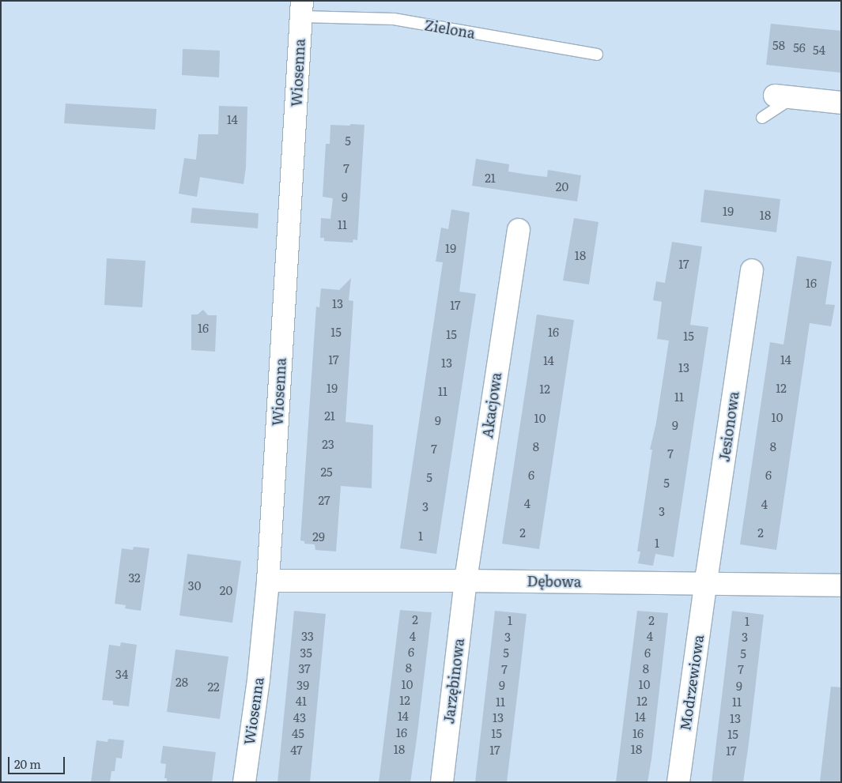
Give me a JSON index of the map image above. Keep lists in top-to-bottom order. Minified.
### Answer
{"streets":{"street":["Wiosenna","Akacjowa","Jesionowa","Dębowa","Jarzębinowa","Modrzewiowa"],"lane":["Zielona"]},"crossings":[["Zielona","Wiosenna"],["Wiosenna","Dębowa"],["Akacjowa","Dębowa"],["Akacjowa","Jarzębinowa"],["Jesionowa","Dębowa"],["Jesionowa","Modrzewiowa"],["Dębowa","Jarzębinowa"],["Dębowa","Modrzewiowa"]],"house_numbers":["58","56","54","14","5","7","21","20","9","19","18","11","19","18","17","16","13","17","16","15","16","15","15","17","14","14","13","13","19","12","12","11","11","21","10","10","9","9","23","8","8","7","7","25","6","6","5","5","27","4","4","3","3","2","2","1","29","1","32","30","20","2","1","2","1","33","4","4","3","3","6","35","5","6","5","8","37","8","7","7","34","28","10","10","39","9","9","22","12","41","12","11","11","14","14","43","13","13","16","45","15","16","15","18","18","47","17","17"],"scale_bar":"20 m"}
